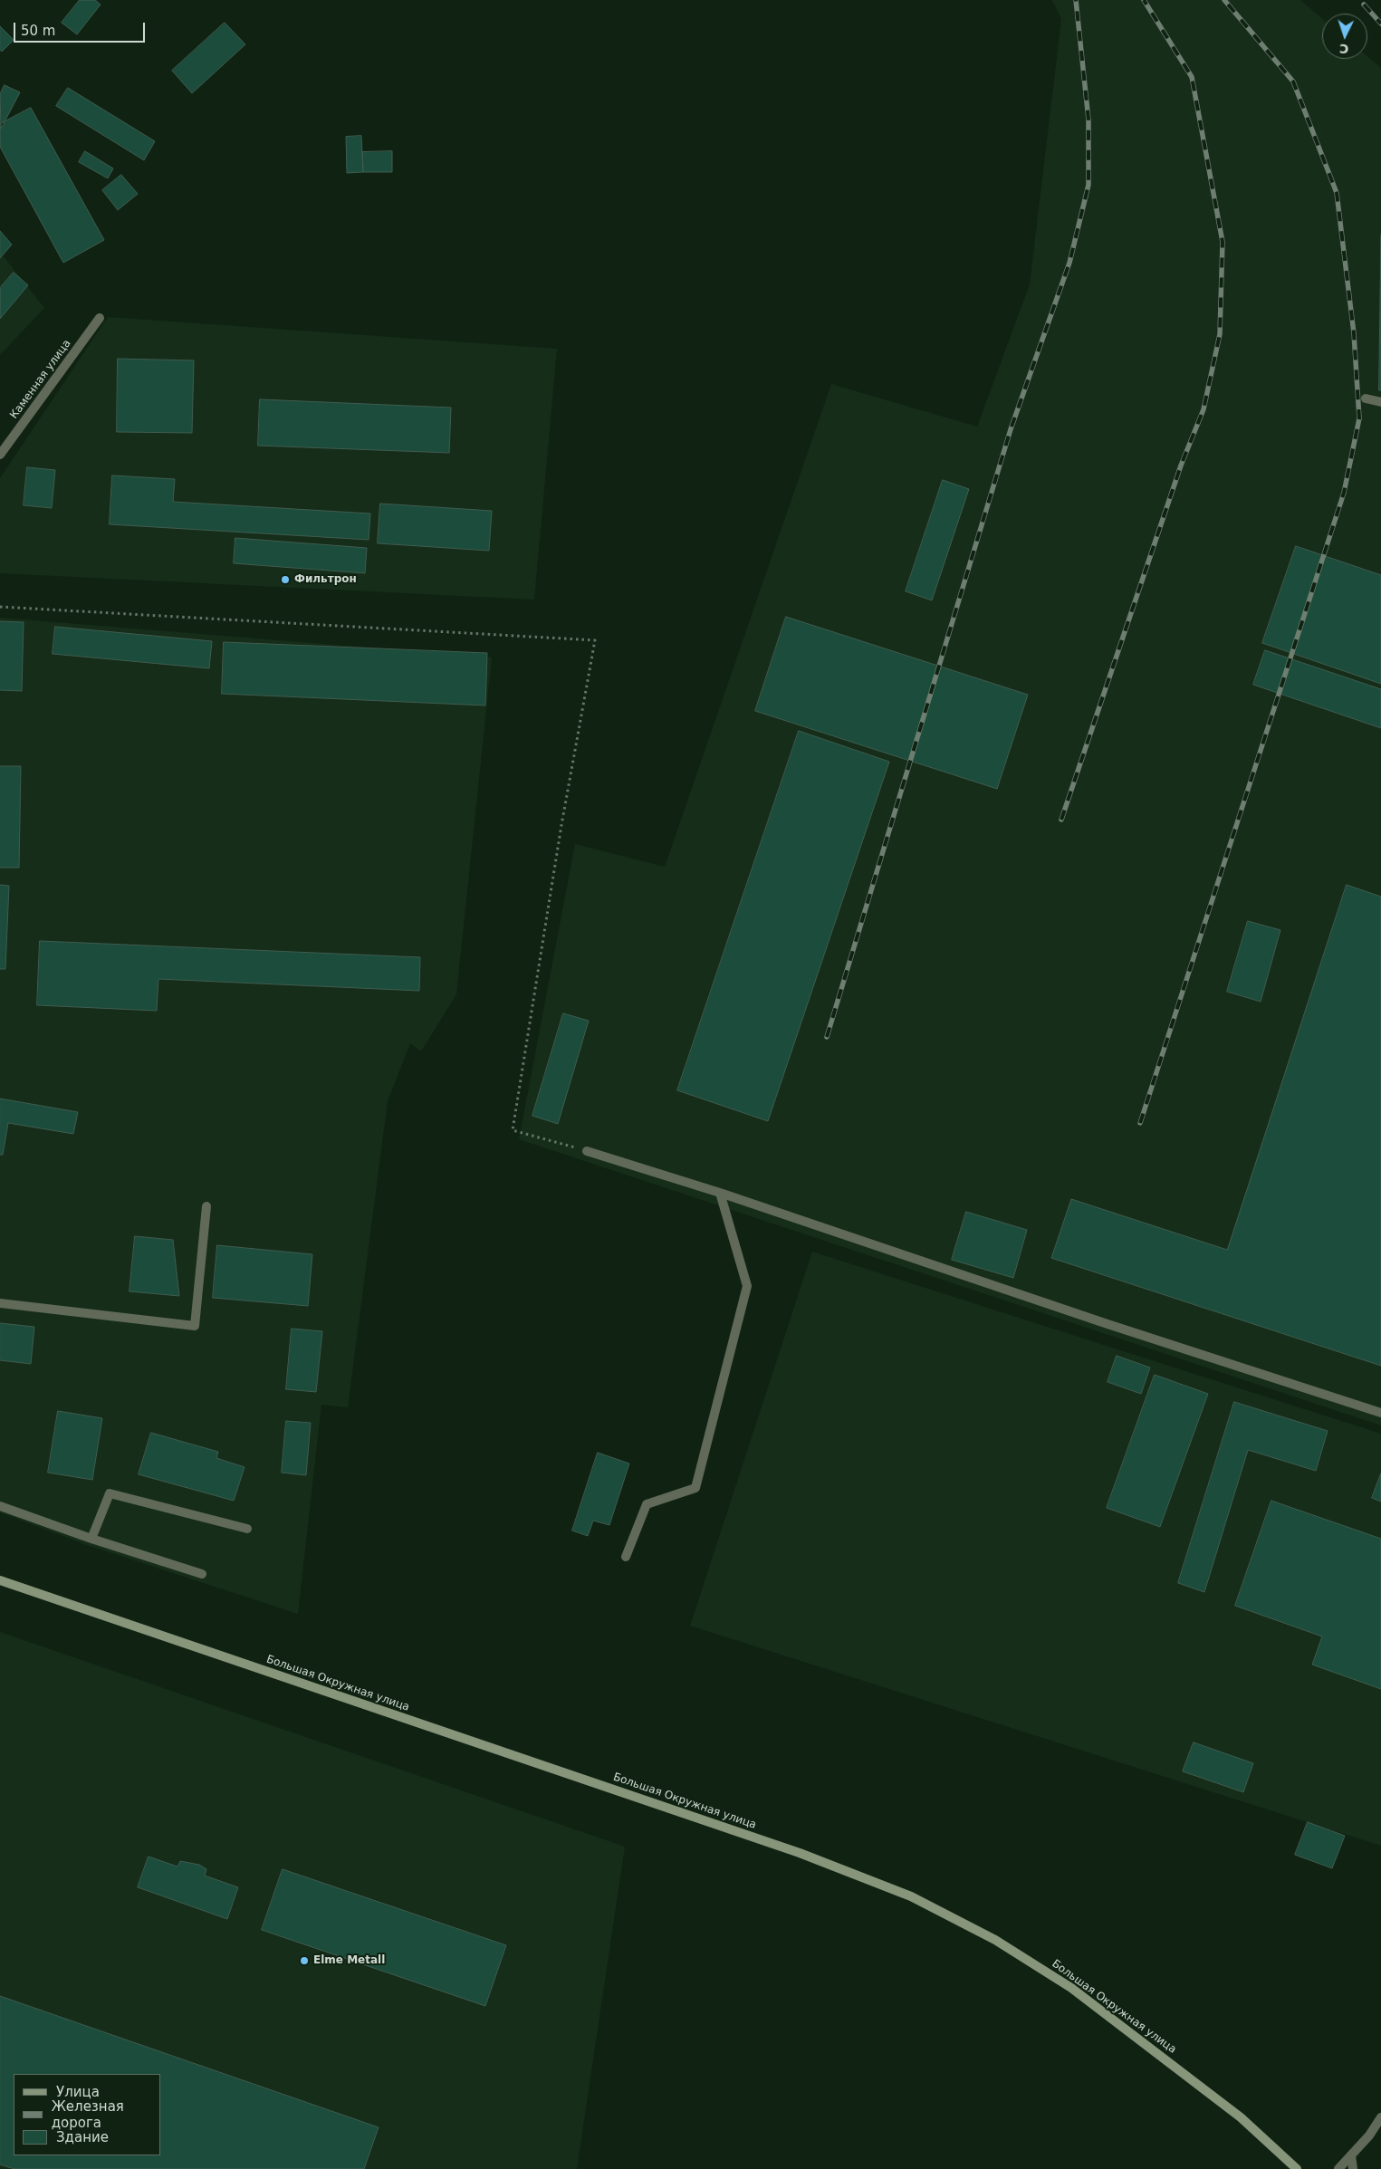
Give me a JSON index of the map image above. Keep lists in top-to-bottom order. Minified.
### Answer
{"streets":{"main road":["Большая Окружная улица"],"street":["Каменная улица"]},"places":["Фильтрон","Elme Metall"],"legend":["Улица","Железная дорога","Здание"],"scale_bar":"50 m","north":"bottom"}
